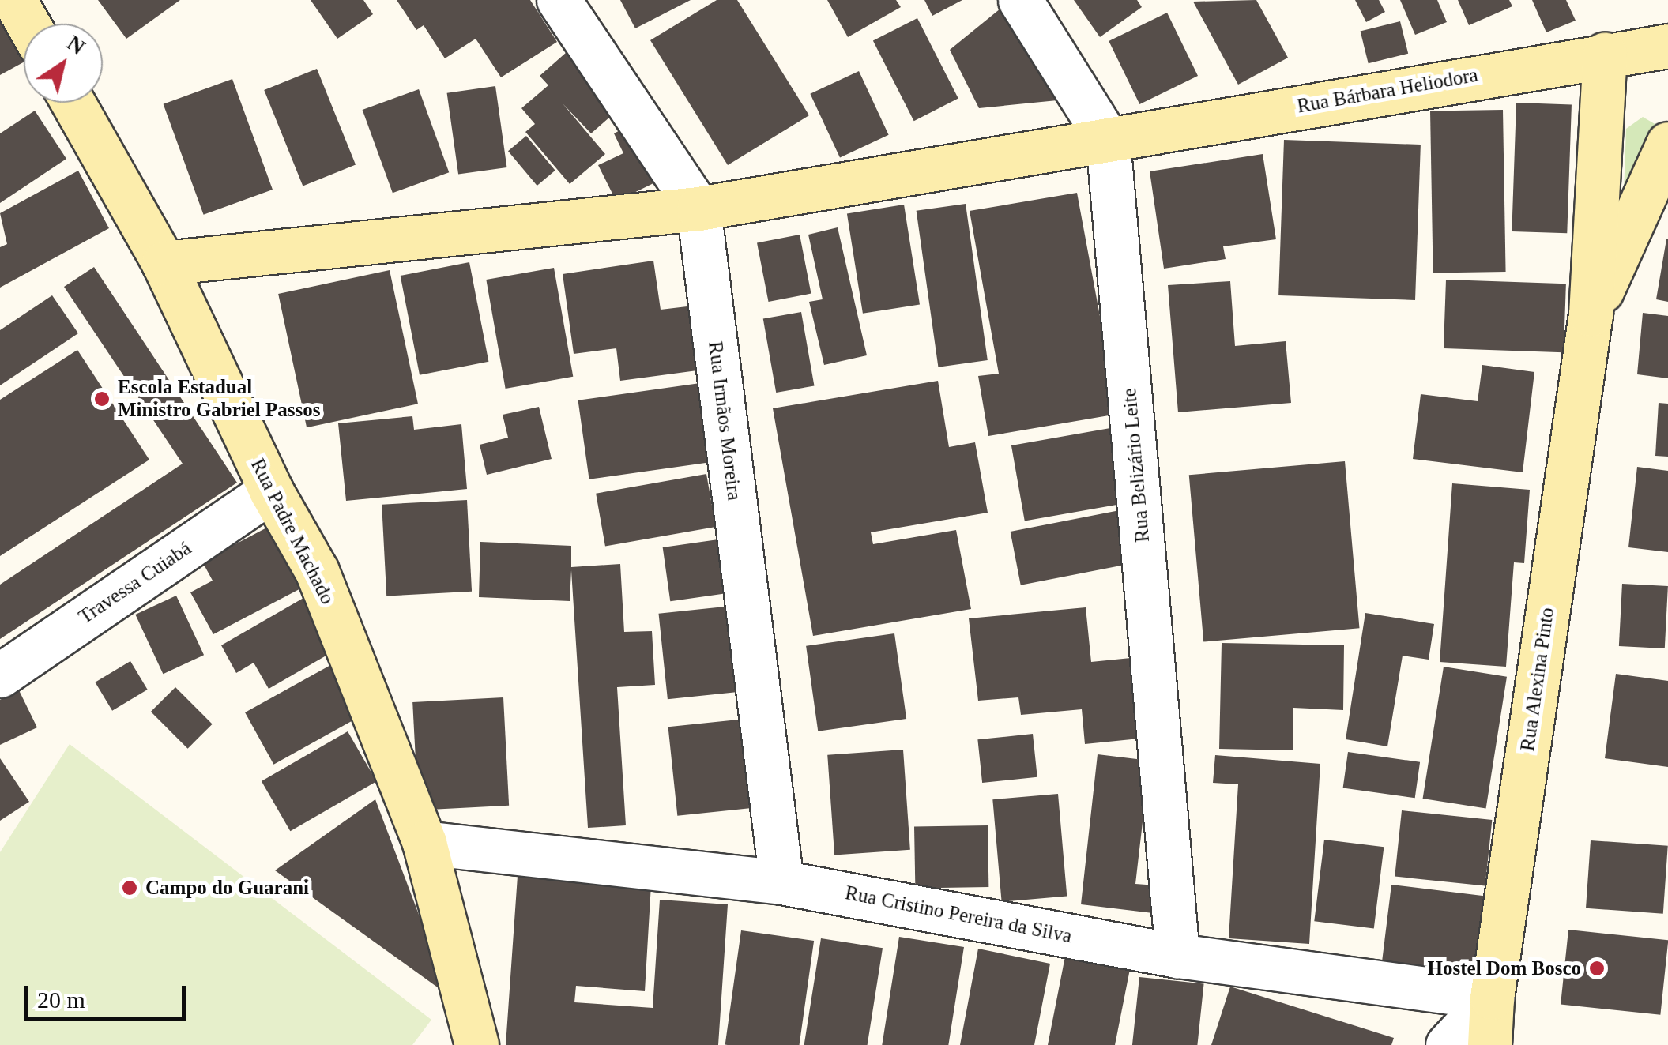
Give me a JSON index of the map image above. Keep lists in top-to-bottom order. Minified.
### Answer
{"streets":{"street":["Rua Bárbara Heliodora","Rua Irmãos Moreira","Rua Belizário Leite","Rua Padre Machado","Travessa Cuiabá","Rua Alexina Pinto","Rua Cristino Pereira da Silva"]},"crossings":[["Rua Bárbara Heliodora","Rua Irmãos Moreira"],["Rua Bárbara Heliodora","Rua Belizário Leite"],["Rua Bárbara Heliodora","Rua Padre Machado"],["Rua Bárbara Heliodora","Rua Alexina Pinto"],["Rua Irmãos Moreira","Rua Cristino Pereira da Silva"],["Rua Belizário Leite","Rua Cristino Pereira da Silva"],["Rua Padre Machado","Travessa Cuiabá"],["Rua Padre Machado","Rua Cristino Pereira da Silva"],["Rua Alexina Pinto","Rua Cristino Pereira da Silva"]],"places":["Escola Estadual Ministro Gabriel Passos","Campo do Guarani","Hostel Dom Bosco"],"scale_bar":"20 m","north":"top right"}
